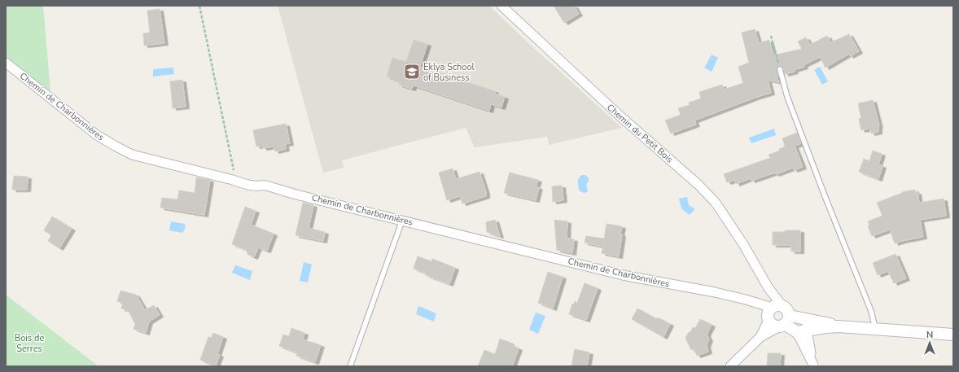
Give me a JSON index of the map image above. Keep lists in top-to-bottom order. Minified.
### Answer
{"streets":{"street":["Chemin de Charbonnières","Chemin du Petit Bois"]},"crossings":[["Chemin de Charbonnières","Chemin du Petit Bois"]],"parks":["Bois de Serres"],"places":{"school or university":["Eklya School of Business"]},"north":"top"}
